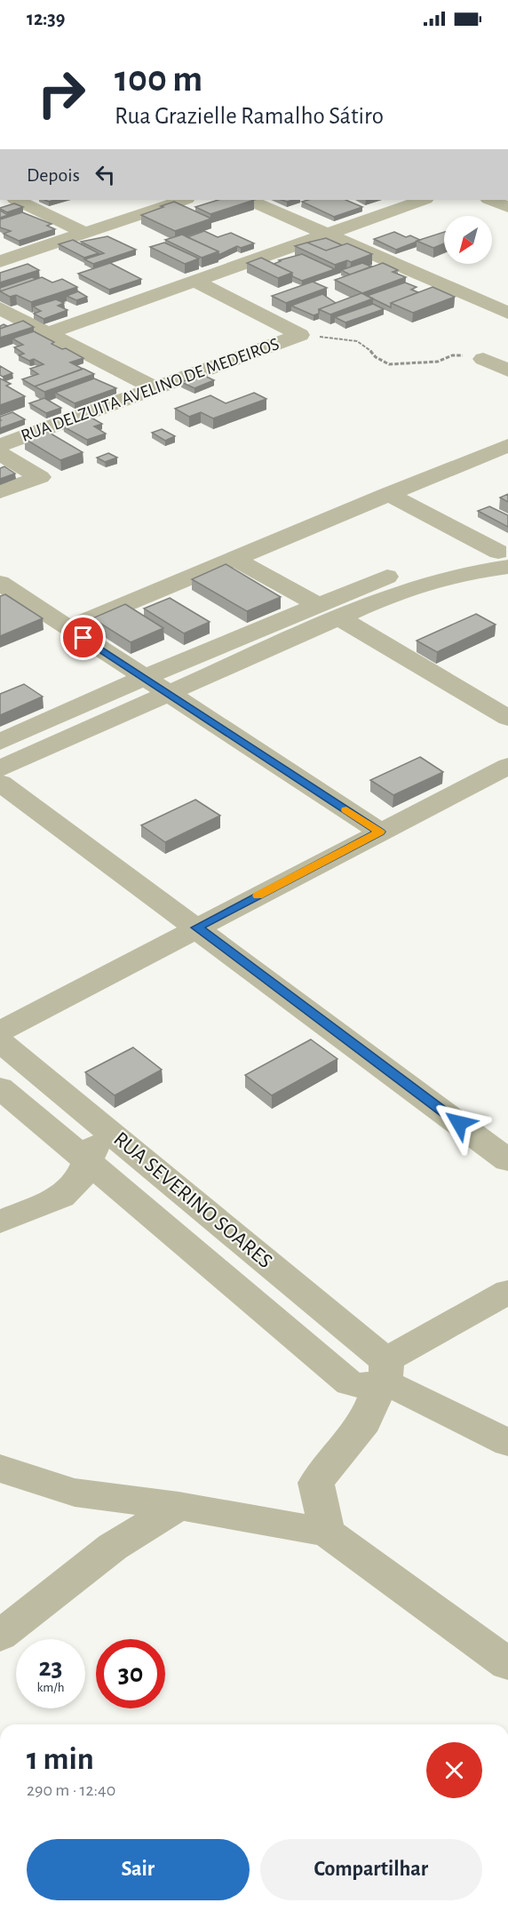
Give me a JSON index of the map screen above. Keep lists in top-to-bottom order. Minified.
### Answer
{"streets":{"street":["RUA DELZUITA AVELINO DE MEDEIROS","RUA SEVERINO SOARES"]},"north":"bottom left","page":{"status":"12:39","turn":["100 m","Rua Grazielle Ramalho Sátiro"],"then":"Depois","speed":"23 km/h","limit":"30","heading":["1 min","290 m · 12:40"],"buttons":["Sair","Compartilhar"]}}
